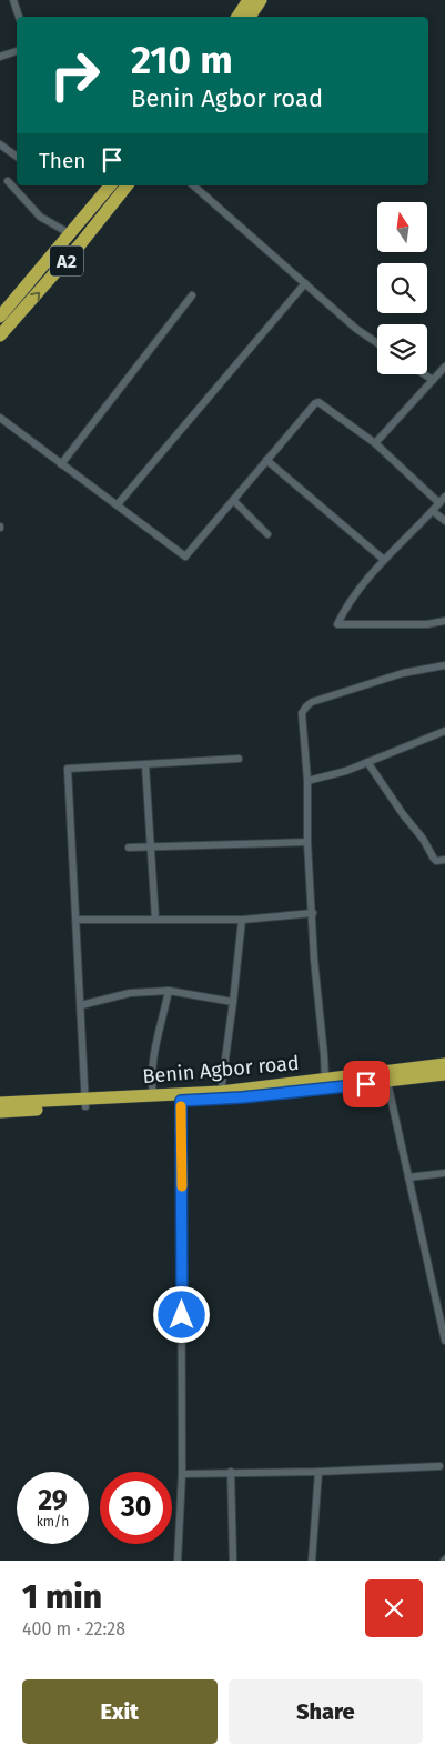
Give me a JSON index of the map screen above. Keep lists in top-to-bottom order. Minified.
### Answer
{"streets":{"highway":["A2","Benin Agbor road"]},"north":"top","page":{"turn":["210 m","Benin Agbor road"],"then":"Then","speed":"29 km/h","limit":"30","heading":["1 min","400 m · 22:28"],"buttons":["Exit","Share"]}}
